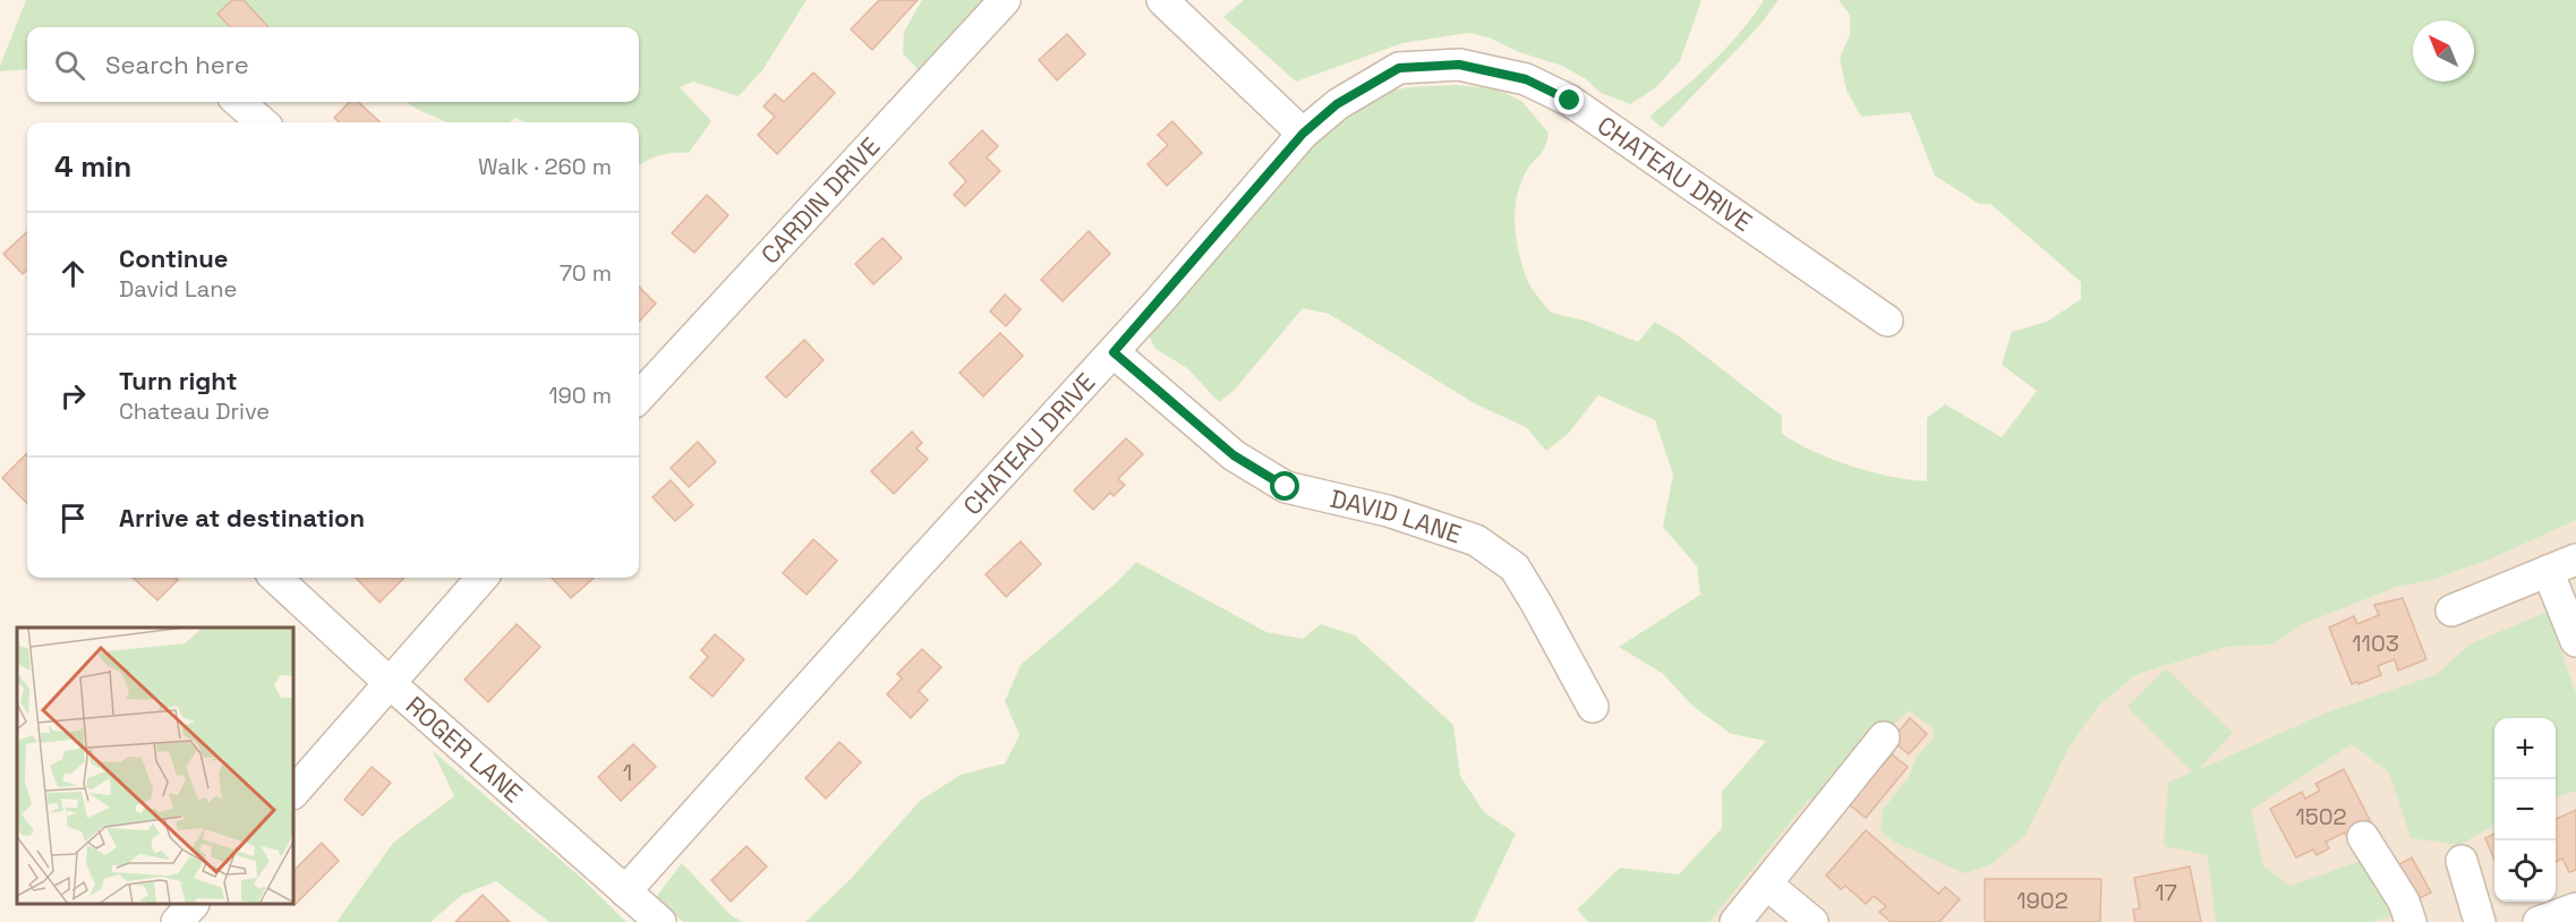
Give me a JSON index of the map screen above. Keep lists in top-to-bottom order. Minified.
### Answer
{"streets":{"street":["CHATEAU DRIVE","CARDIN DRIVE","DAVID LANE","ROGER LANE"]},"crossings":[["CHATEAU DRIVE","DAVID LANE"],["CHATEAU DRIVE","ROGER LANE"]],"house_numbers":["1103","1","1502","17","1902"],"north":"top left","page":{"search":"Search here","heading":["4 min","Walk · 260 m"],"list":[["Continue","David Lane","70 m"],["Turn right","Chateau Drive","190 m"],"Arrive at destination"],"map_buttons":["+","−"]}}
